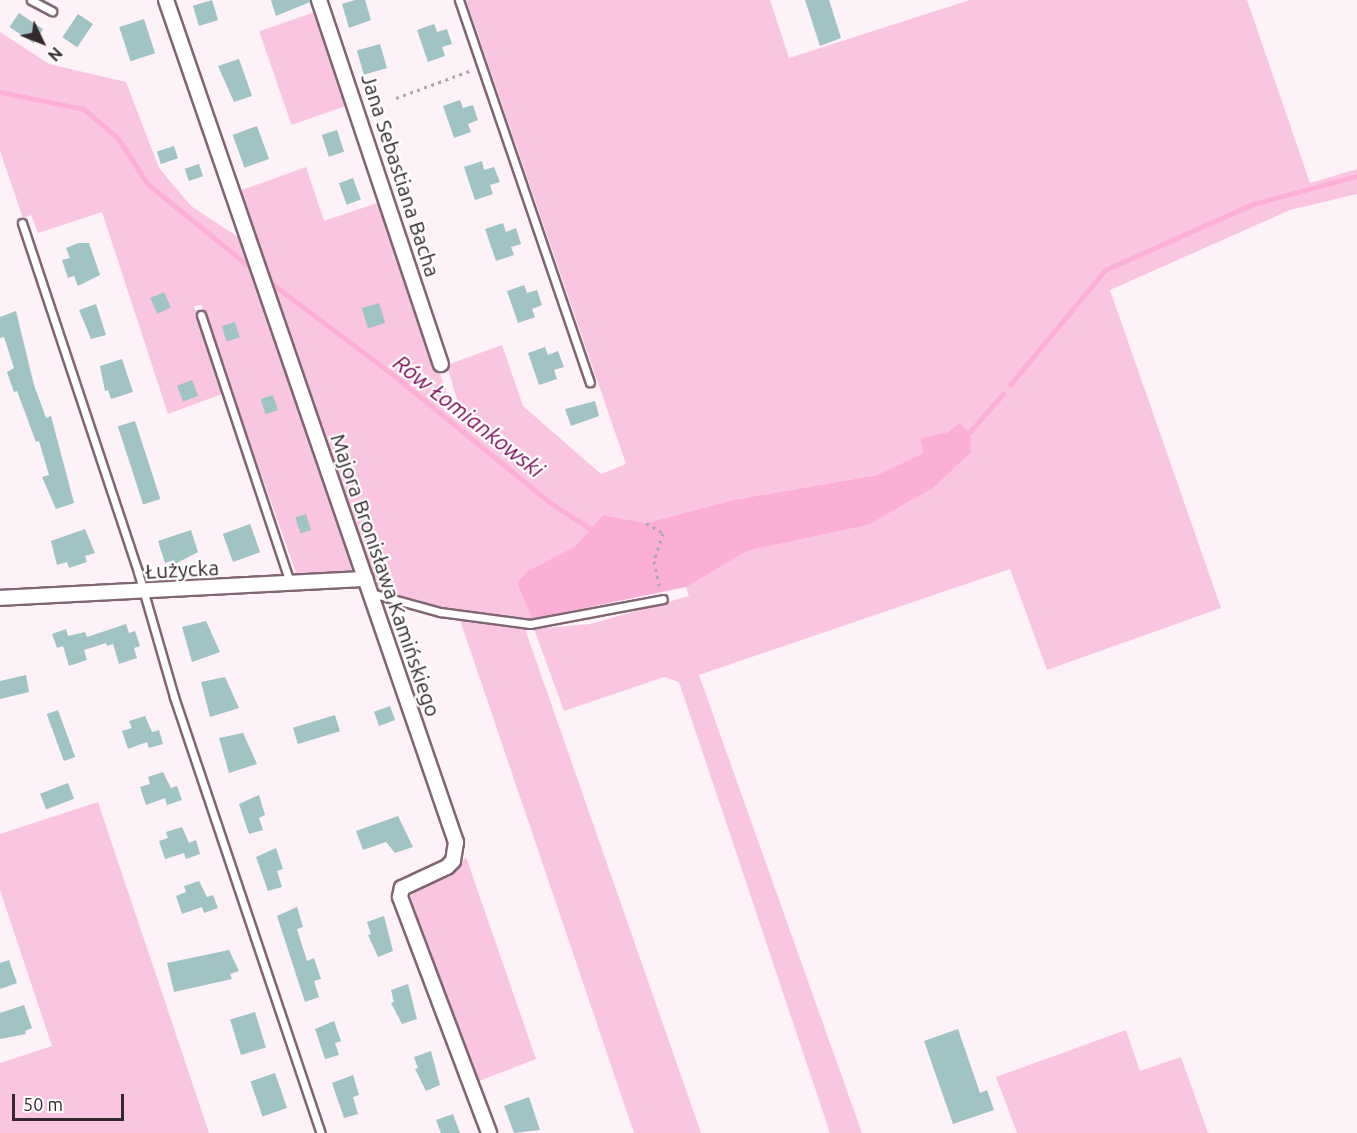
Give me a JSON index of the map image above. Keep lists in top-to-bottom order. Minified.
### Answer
{"streets":{"street":["Jana Sebastiana Bacha","Łużycka","Majora Bronisława Kamińskiego"]},"crossings":[["Łużycka","Majora Bronisława Kamińskiego"]],"water":["Rów Łomiankowski"],"scale_bar":"50 m","north":"bottom right"}
